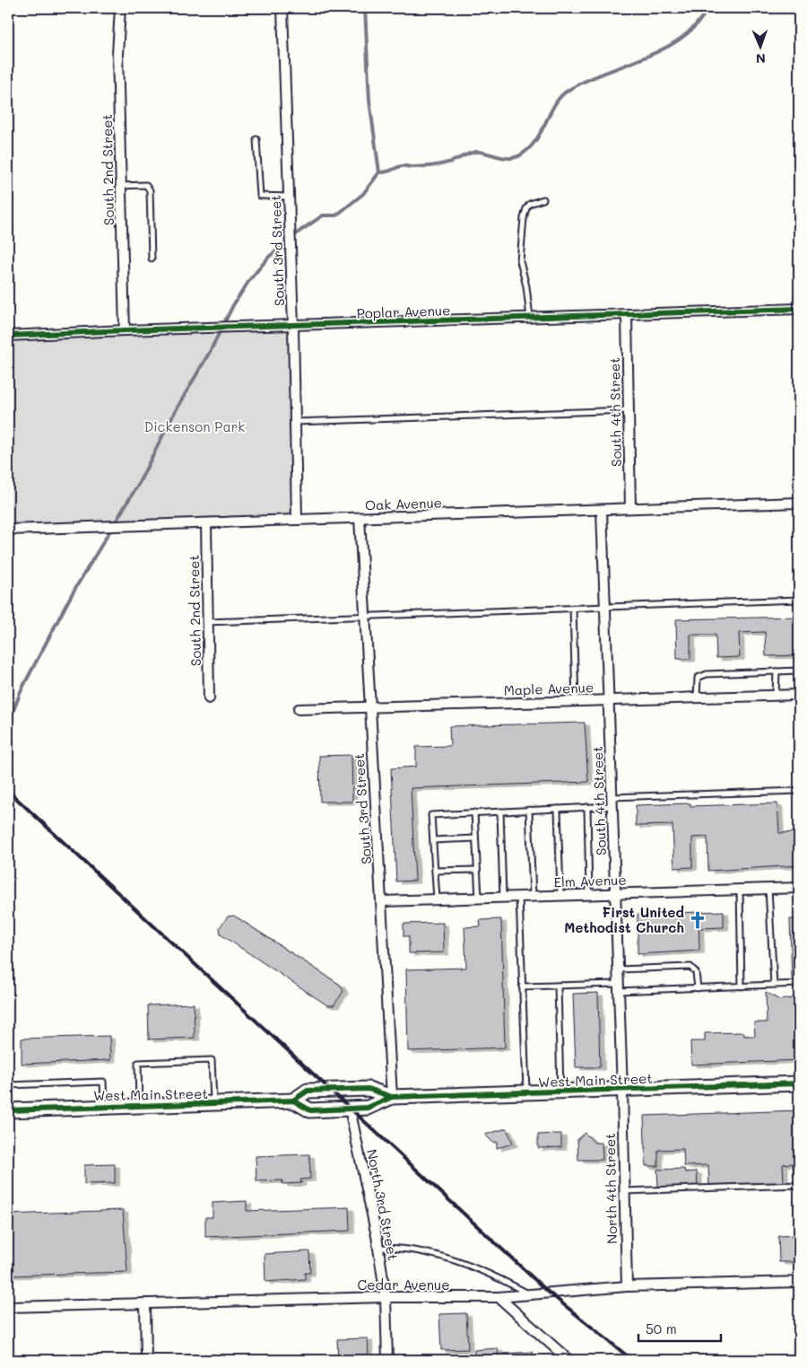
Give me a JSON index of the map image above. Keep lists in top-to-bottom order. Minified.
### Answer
{"streets":{"main road":["West Main Street"],"street":["South 2nd Street","South 3rd Street","Poplar Avenue","South 4th Street","Oak Avenue","Maple Avenue","Elm Avenue","North 4th Street","North 3rd Street","Cedar Avenue"]},"crossings":[["South 2nd Street","Poplar Avenue"],["South 2nd Street","Oak Avenue"],["South 3rd Street","Poplar Avenue"],["South 3rd Street","Oak Avenue"],["South 3rd Street","Maple Avenue"],["South 3rd Street","Elm Avenue"],["South 3rd Street","West Main Street"],["Poplar Avenue","South 4th Street"],["South 4th Street","Oak Avenue"],["South 4th Street","Maple Avenue"],["South 4th Street","Elm Avenue"],["South 4th Street","West Main Street"],["South 4th Street","North 4th Street"],["West Main Street","North 4th Street"],["West Main Street","North 3rd Street"],["North 4th Street","Cedar Avenue"],["North 3rd Street","Cedar Avenue"]],"parks":["Dickenson Park"],"places":{"church":["First United Methodist Church"]},"scale_bar":"50 m","north":"bottom"}
